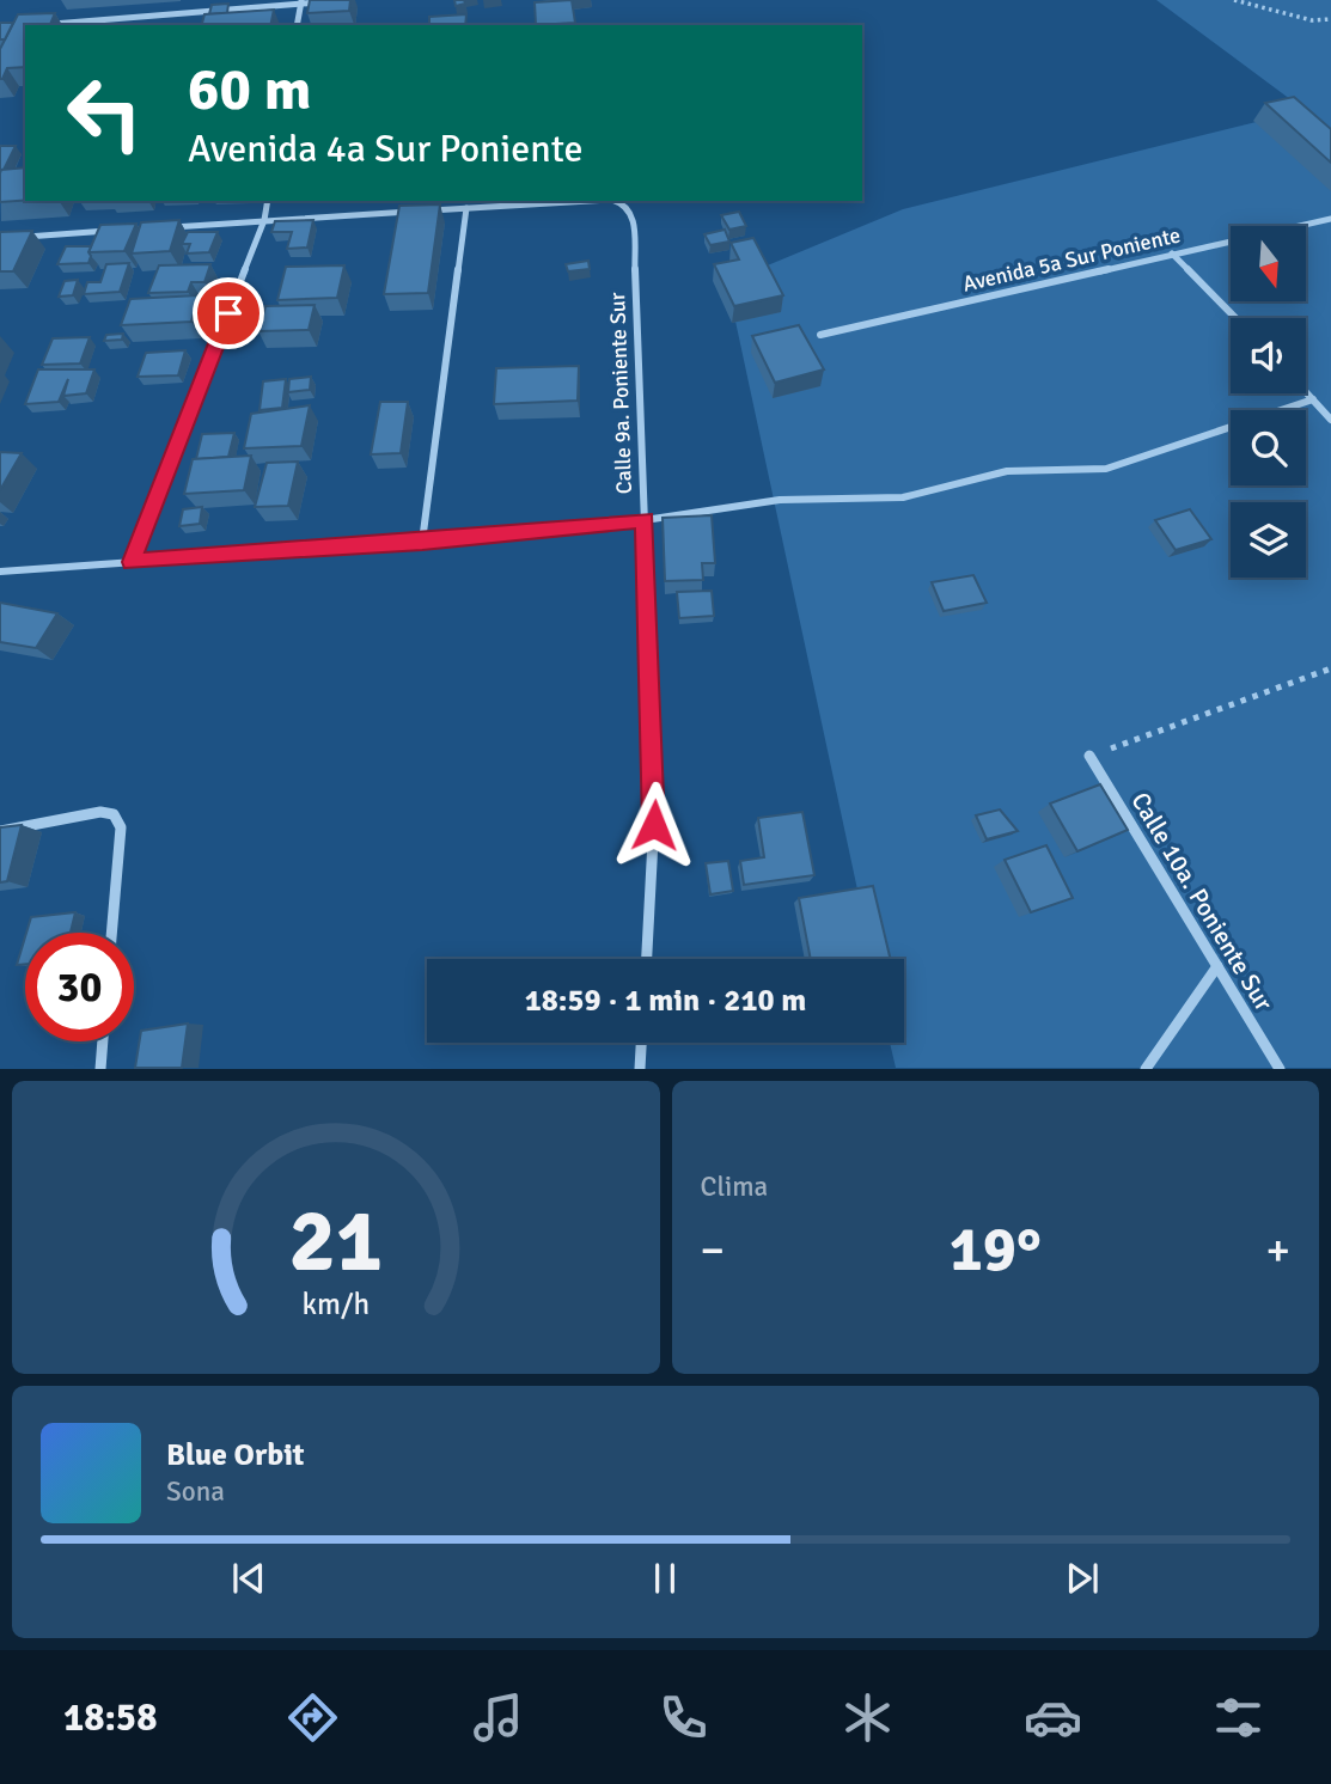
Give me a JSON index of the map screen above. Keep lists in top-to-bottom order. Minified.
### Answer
{"streets":{"street":["Avenida 5a Sur Poniente","Calle 9a. Poniente Sur","Calle 10a. Poniente Sur"]},"north":"bottom","page":{"turn":["60 m","Avenida 4a Sur Poniente"],"limit":"30","trip":"18:59 · 1 min · 210 m","tile":"Clima","heat":["−","19°","+"],"song":["Blue Orbit","Sona"],"tabs":"18:58","gauge":["21","km/h"]}}
